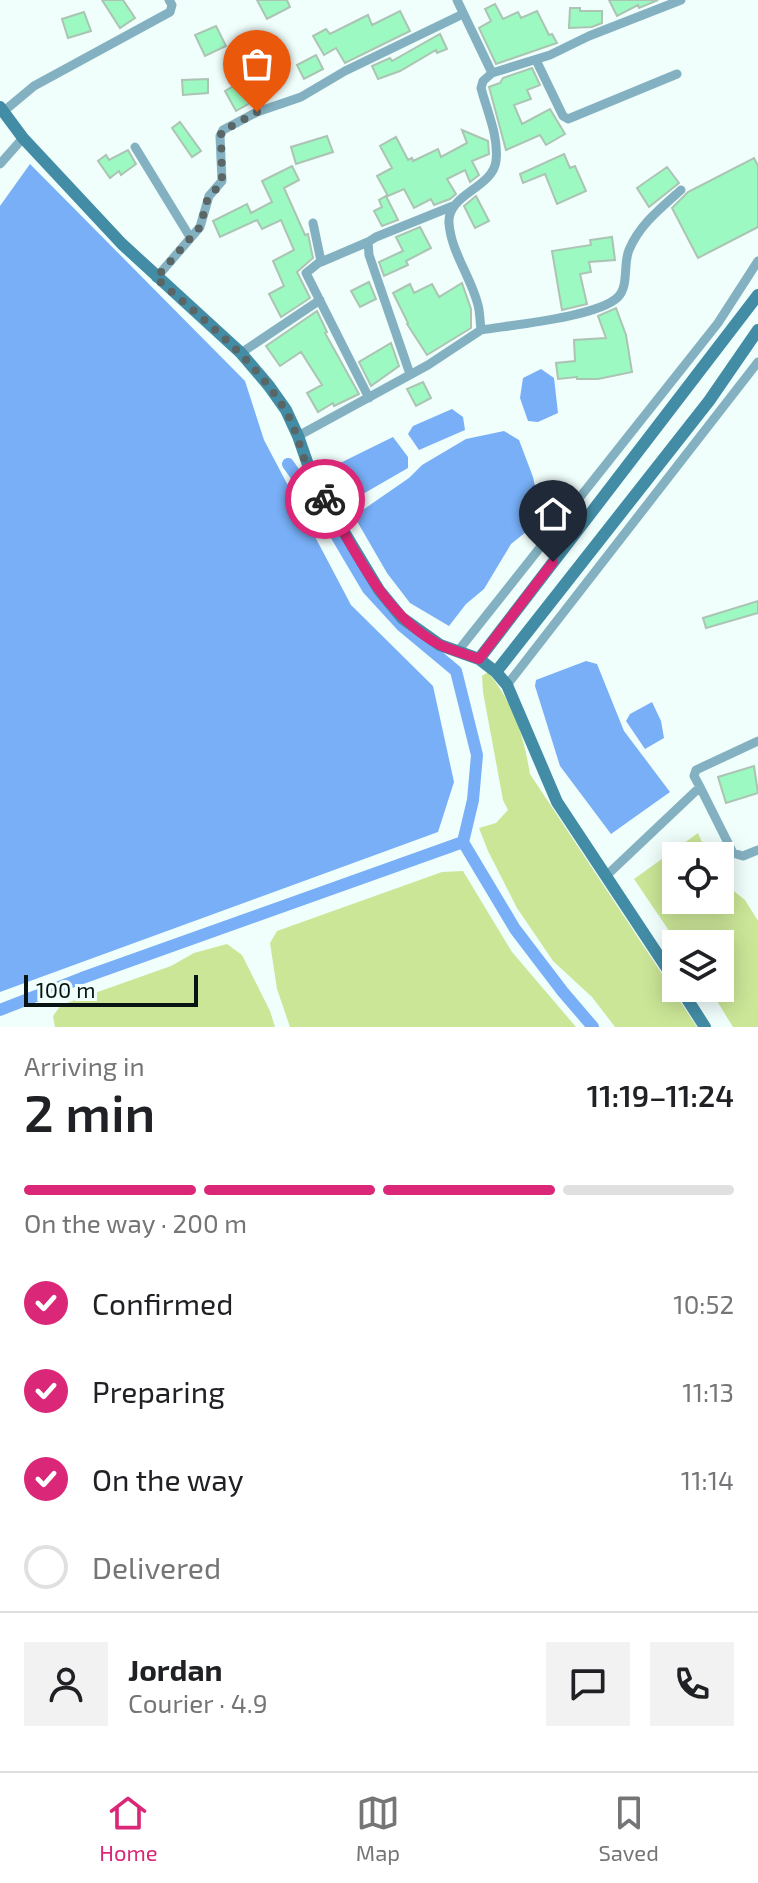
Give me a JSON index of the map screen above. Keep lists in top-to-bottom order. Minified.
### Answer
{"scale_bar":"100 m","page":{"scale":"100 m","heading":["2 min","Arriving in","11:19–11:24"],"panel":["Jordan","Courier · 4.9"],"bar":"On the way · 200 m","list":[["Confirmed","10:52"],["Preparing","11:13"],["On the way","11:14"],"Delivered"],"tabs":["Home","Map","Saved"]}}
